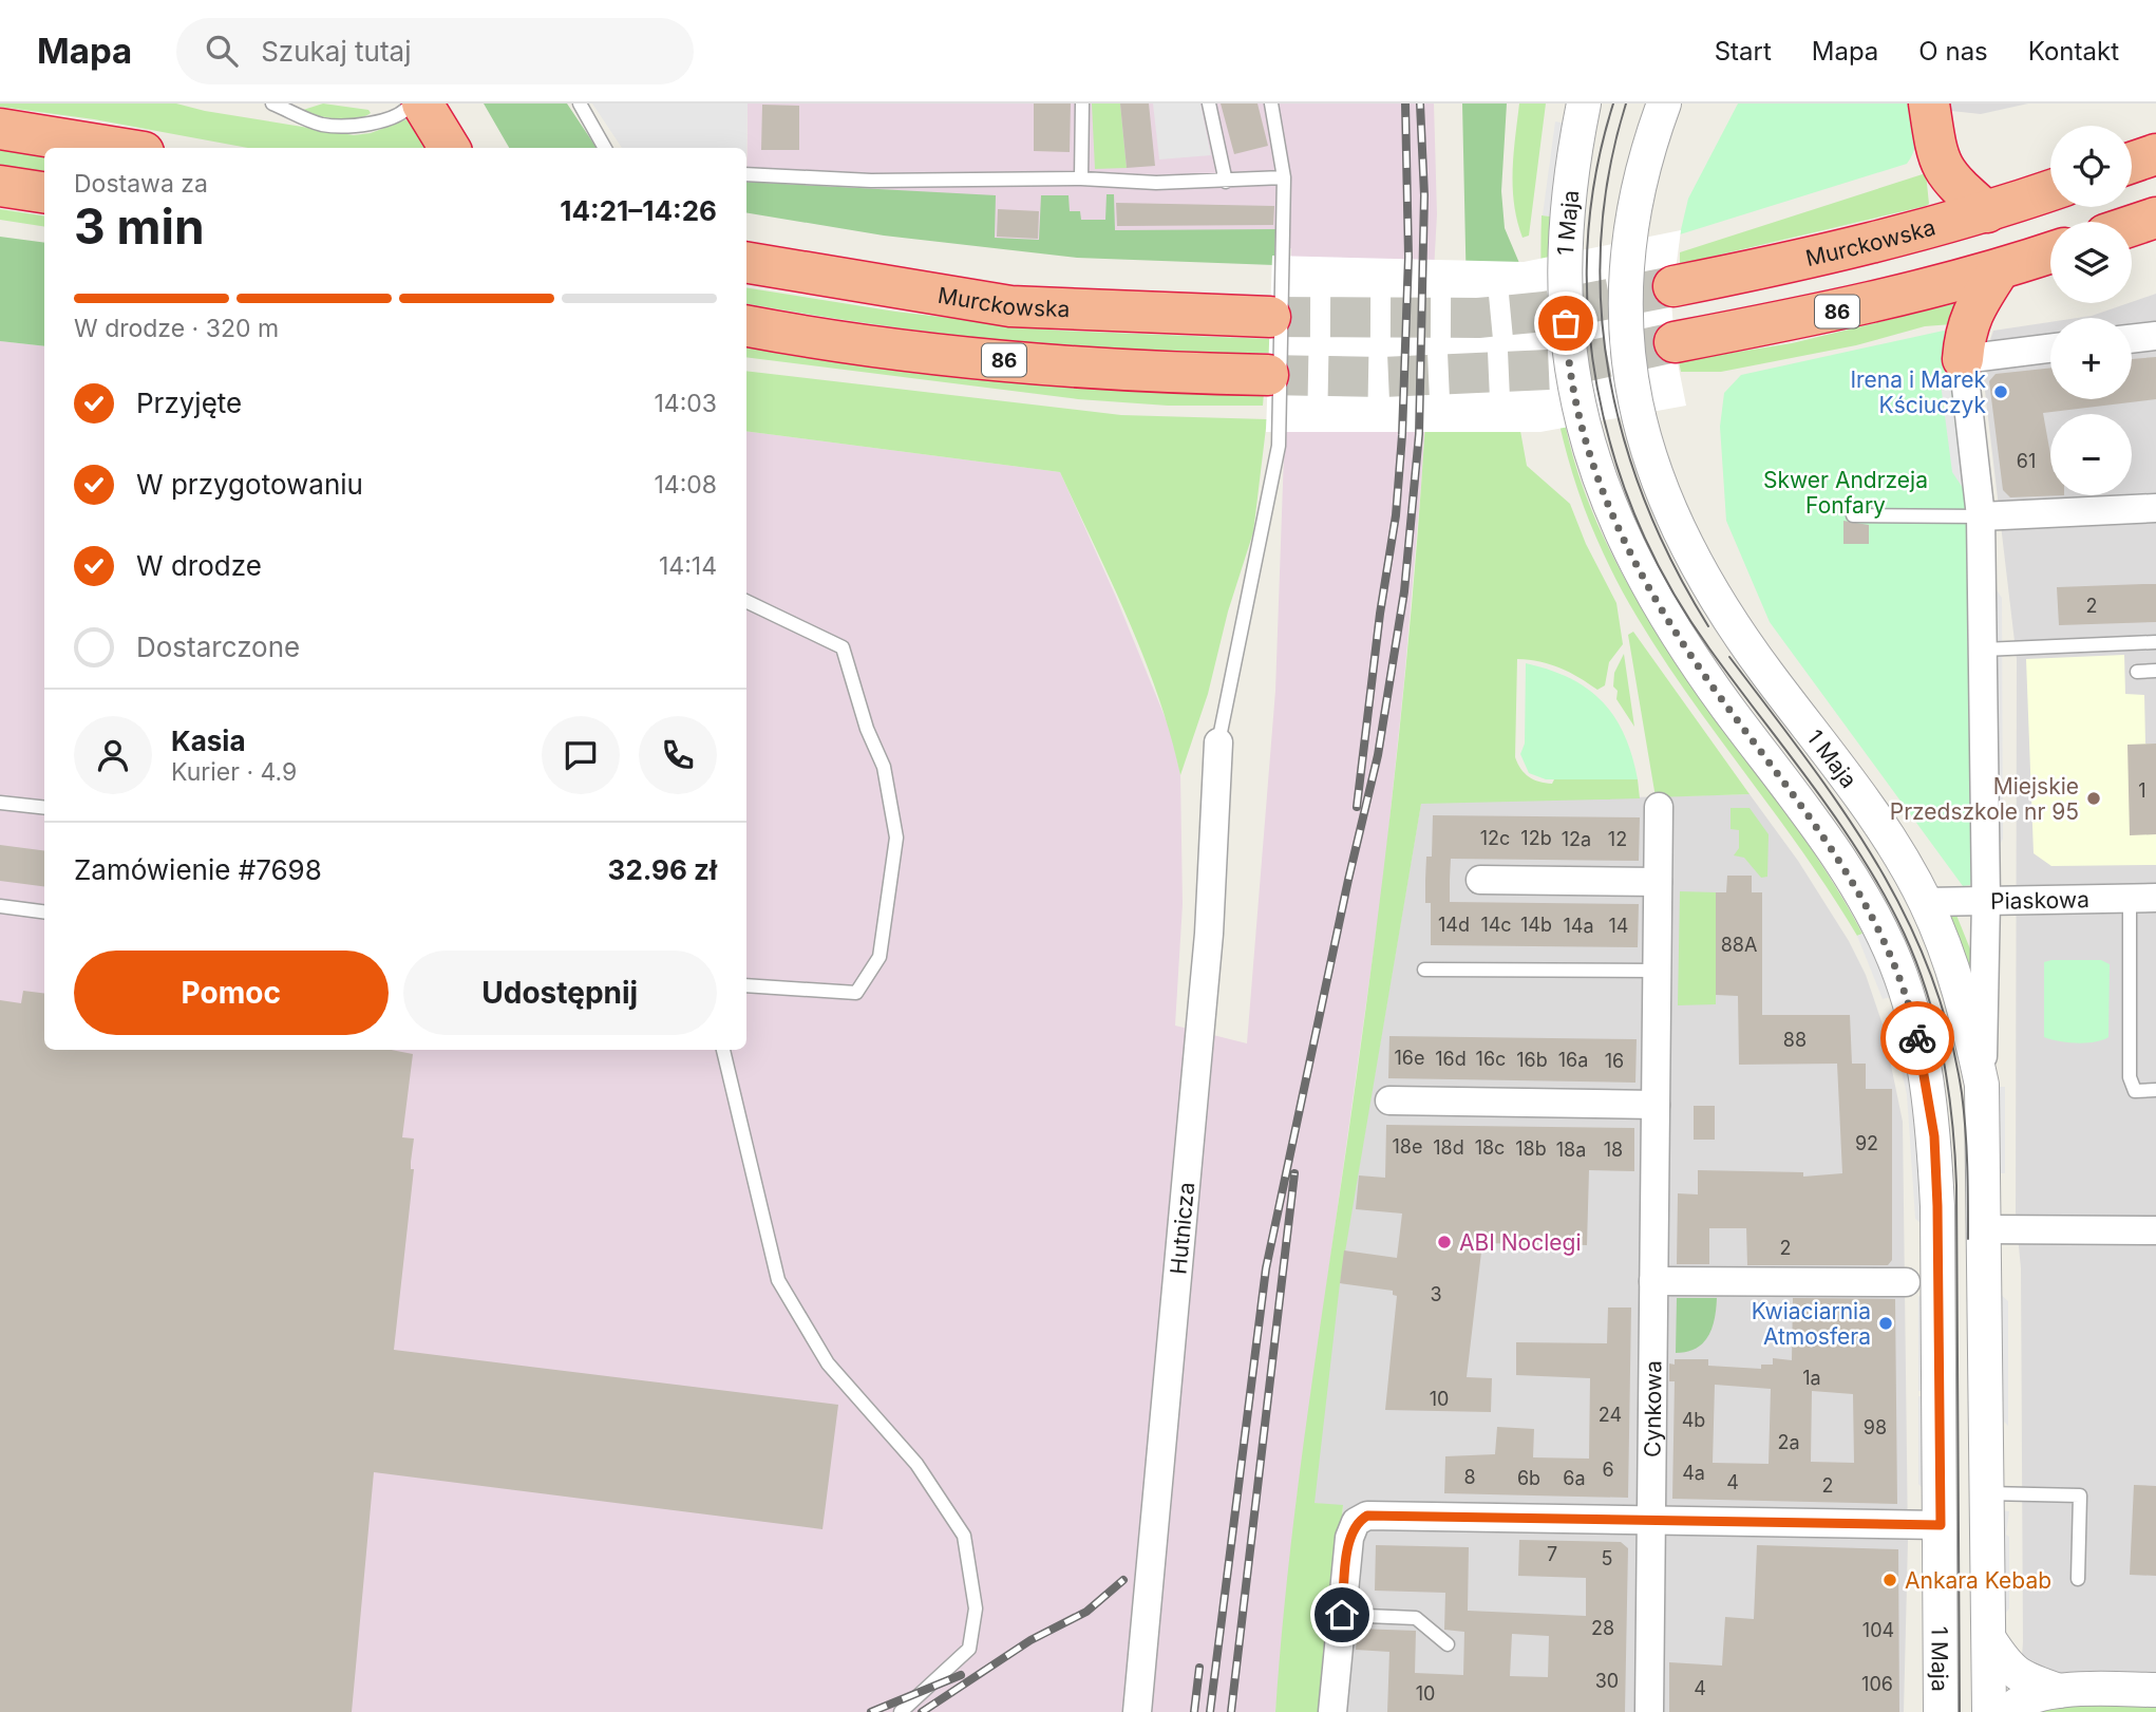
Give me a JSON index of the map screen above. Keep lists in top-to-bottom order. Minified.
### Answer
{"streets":{"highway":["Murckowska","86"],"street":["1 Maja","Piaskowa","Hutnicza","Cynkowa"]},"crossings":[["1 Maja","Piaskowa"]],"parks":["Skwer Andrzeja Fonfary"],"places":["Irena i Marek Kściuczyk","Miejskie Przedszkole nr 95","ABI Noclegi","Kwiaciarnia Atmosfera","Ankara Kebab"],"house_numbers":["61","2","1","12c","12b","12a","12","14d","14c","14b","14a","14","88A","88","16e","16d","16c","16b","16a","16","92","18e","18d","18c","18b","18a","18","2","3","1a","10","24","4b","98","2a","6","4a","8","6b","6a","4","2","7","5","28","104","30","106","4","10"],"page":{"header":"Mapa","search":"Szukaj tutaj","nav":["Start","Mapa","O nas","Kontakt"],"map_buttons":["+","−"],"heading":["3 min","Dostawa za","14:21–14:26"],"panel":["Kasia","Kurier · 4.9","Zamówienie #7698","32.96 zł"],"bar":"W drodze · 320 m","list":[["Przyjęte","14:03"],["W przygotowaniu","14:08"],["W drodze","14:14"],"Dostarczone"],"buttons":["Pomoc","Udostępnij"]}}
